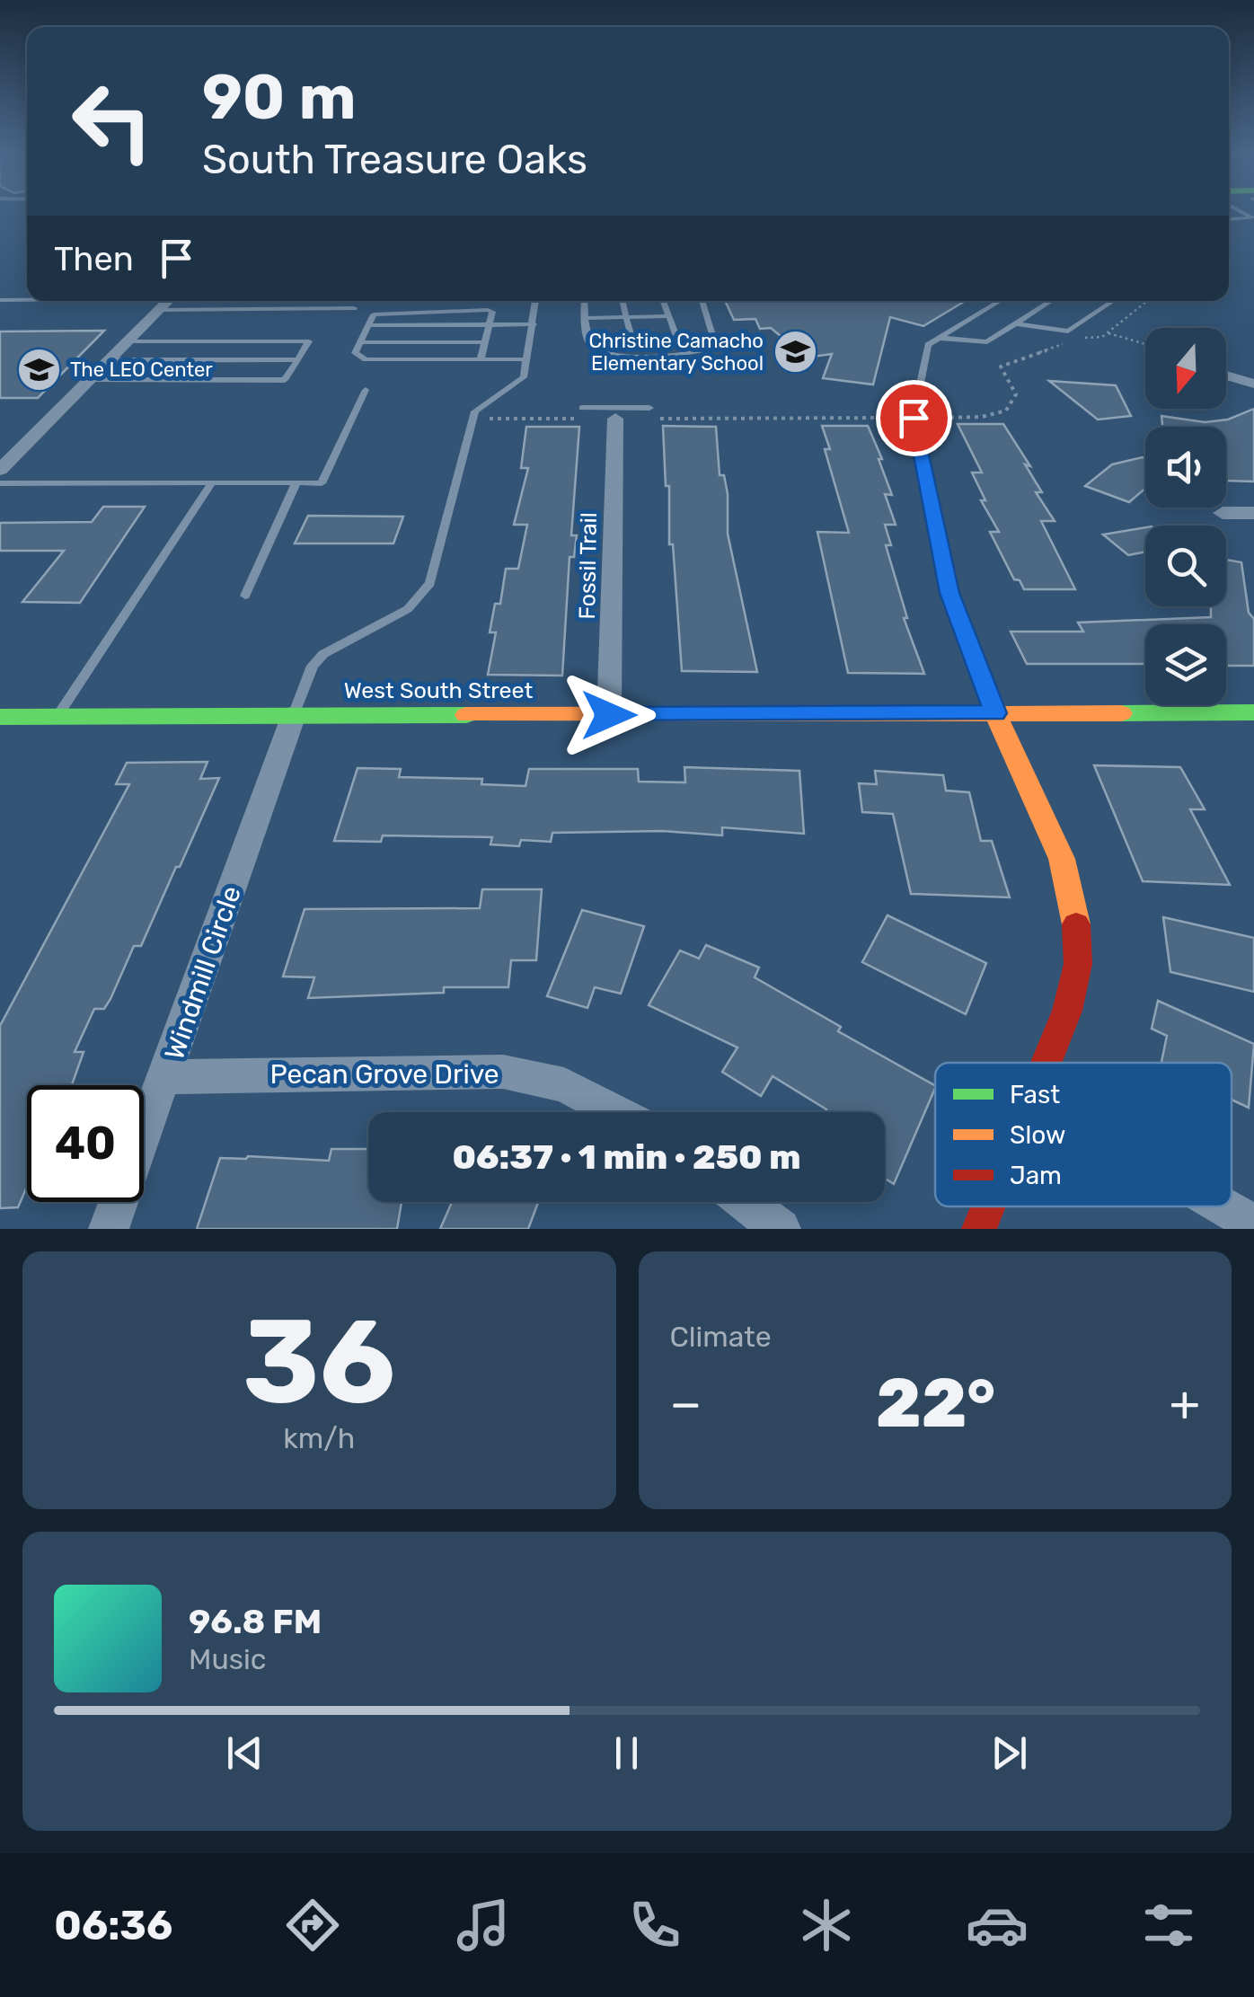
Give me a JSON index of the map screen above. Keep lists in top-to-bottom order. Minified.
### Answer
{"streets":{"street":["Fossil Trail","West South Street","Windmill Circle","Pecan Grove Drive"]},"crossings":[["Fossil Trail","West South Street"],["West South Street","Windmill Circle"],["Windmill Circle","Pecan Grove Drive"]],"places":{"school or university":["Christine Camacho Elementary School","The LEO Center"]},"legend":["Fast","Slow","Jam"],"north":"bottom","page":{"turn":["90 m","South Treasure Oaks"],"then":"Then","limit":"40","trip":"06:37 · 1 min · 250 m","tile":[["36","km/h"],"Climate"],"heat":["−","22°","+"],"song":["96.8 FM","Music"],"tabs":"06:36"}}
